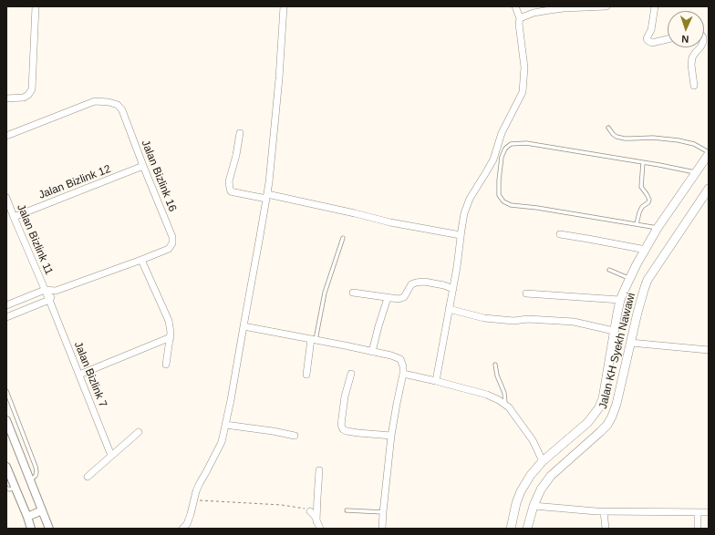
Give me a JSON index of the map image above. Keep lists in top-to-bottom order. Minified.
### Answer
{"streets":{"main road":["Jalan KH Syekh Nawawi"],"street":["Jalan Bizlink 16","Jalan Bizlink 12","Jalan Bizlink 11","Jalan Bizlink 7"]},"crossings":[["Jalan Bizlink 16","Jalan Bizlink 12"],["Jalan Bizlink 12","Jalan Bizlink 11"],["Jalan Bizlink 11","Jalan Bizlink 7"]],"north":"bottom"}
